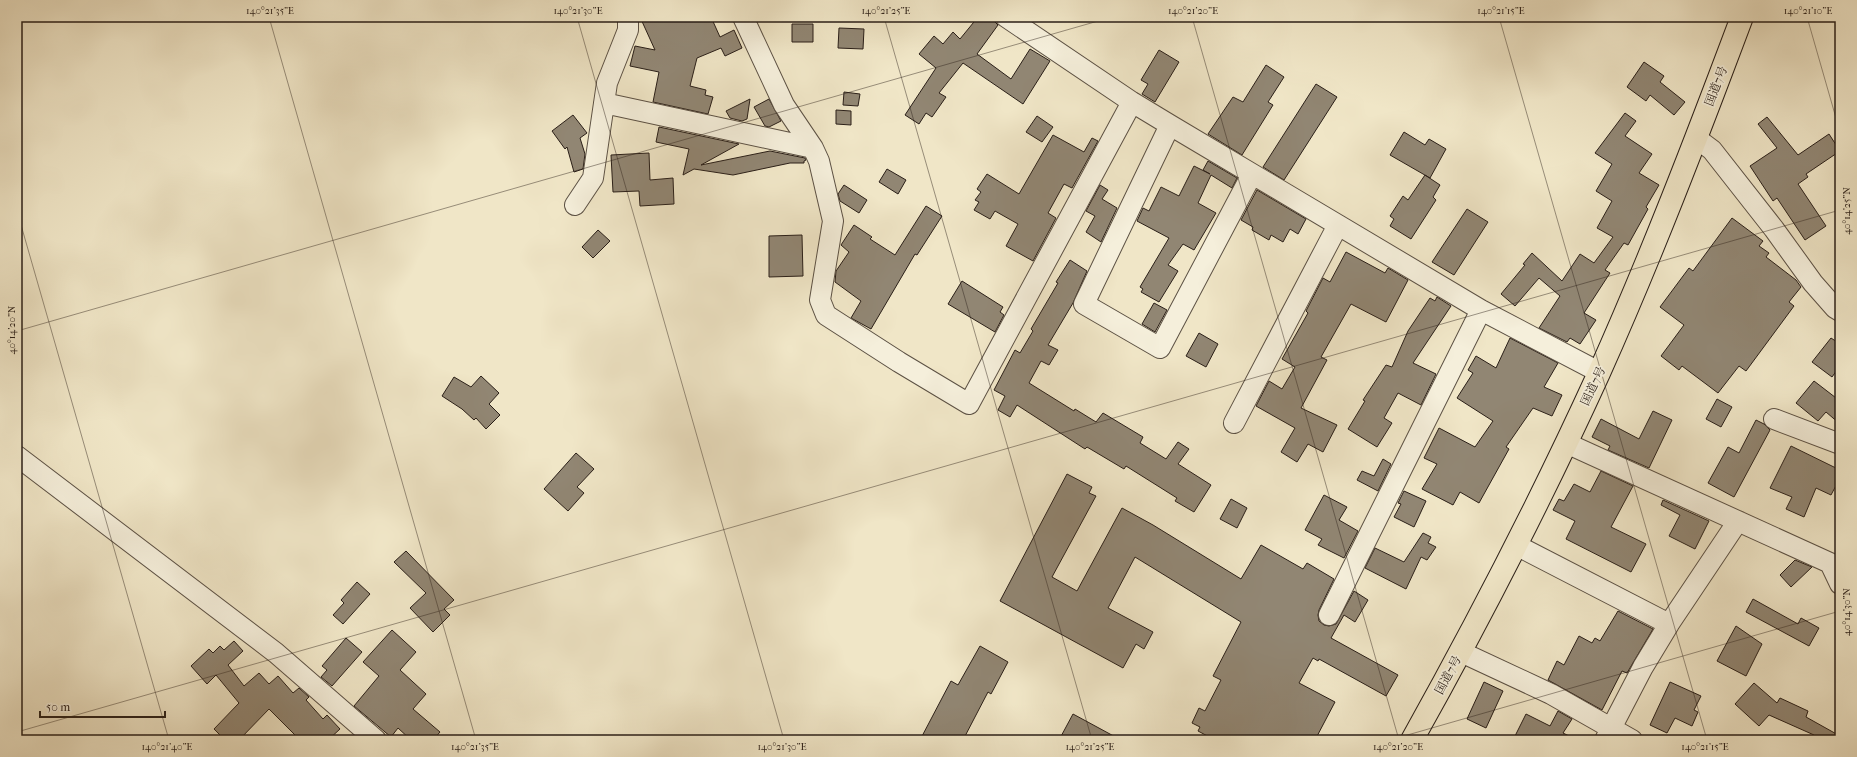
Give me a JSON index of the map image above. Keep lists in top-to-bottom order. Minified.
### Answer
{"streets":{"highway":["国道7号"]},"scale_bar":"50 m","coordinates":["140°21'35\"E","140°21'30\"E","140°21'25\"E","140°21'20\"E","140°21'15\"E","140°21'10\"E","40°14'25\"N","40°14'20\"N","40°14'30\"N","140°21'40\"E"]}
